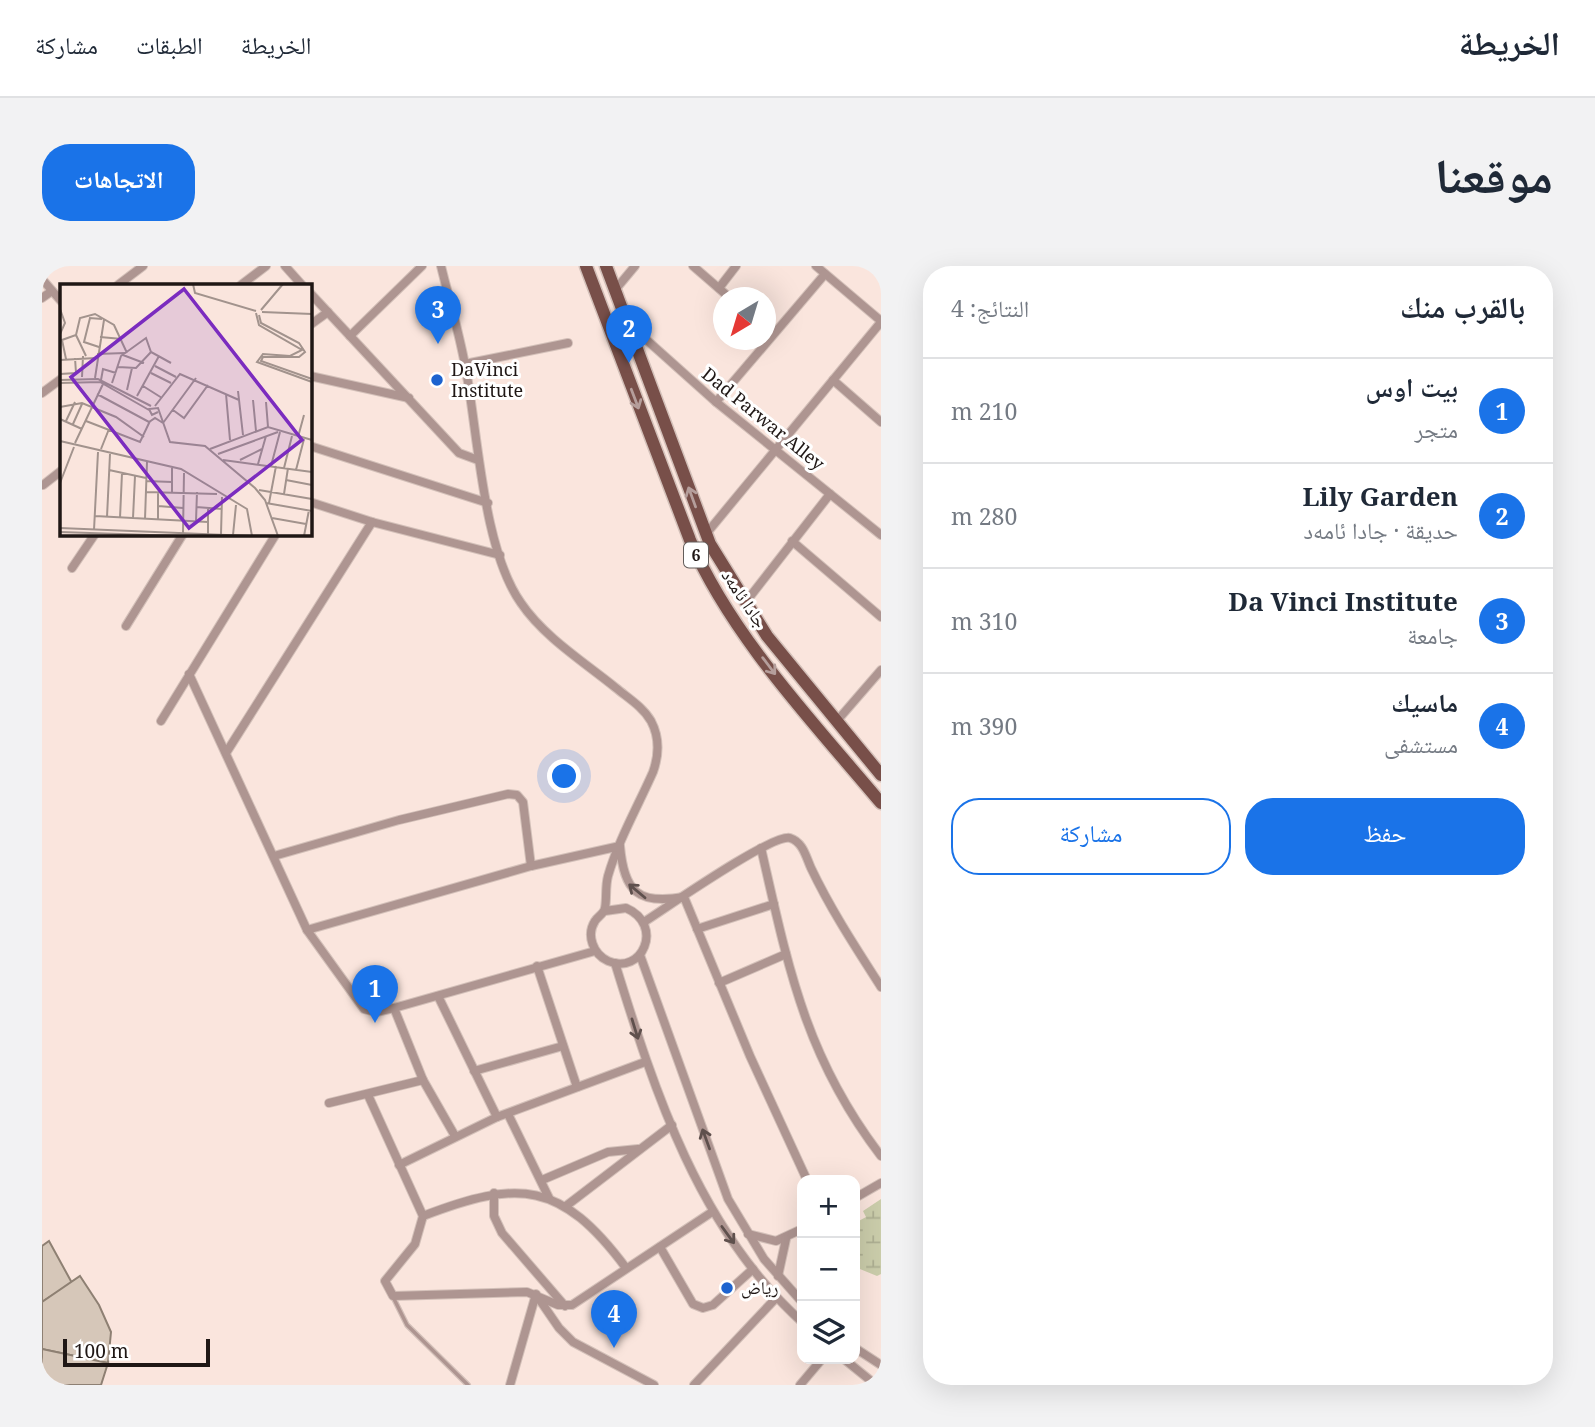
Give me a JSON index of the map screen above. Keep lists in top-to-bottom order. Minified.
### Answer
{"streets":{"main road":["6","جادا ئامەد"],"street":["Dad Parwar Alley"]},"crossings":[["Dad Parwar Alley","جادا ئامەد"]],"places":["DaVinci Institute","رياض"],"scale_bar":"100 m","north":"bottom left","page":{"header":"الخريطة","nav":["الخريطة","الطبقات","مشاركة"],"title":"موقعنا","buttons":["الاتجاهات",["حفظ","مشاركة"]],"heading":["بالقرب منك","النتائج: 4"],"pins":["3","2","1","4"],"list":[{"mark":"1","name":"بيت اوس","note":"متجر","value":"210 m"},{"mark":"2","name":"Lily Garden","note":"حديقة · جادا ئامەد","value":"280 m"},{"mark":"3","name":"Da Vinci Institute","note":"جامعة","value":"310 m"},{"mark":"4","name":"ماسيك","note":"مستشفى","value":"390 m"}],"map_buttons":["+","−"],"scale":"100 m"}}
